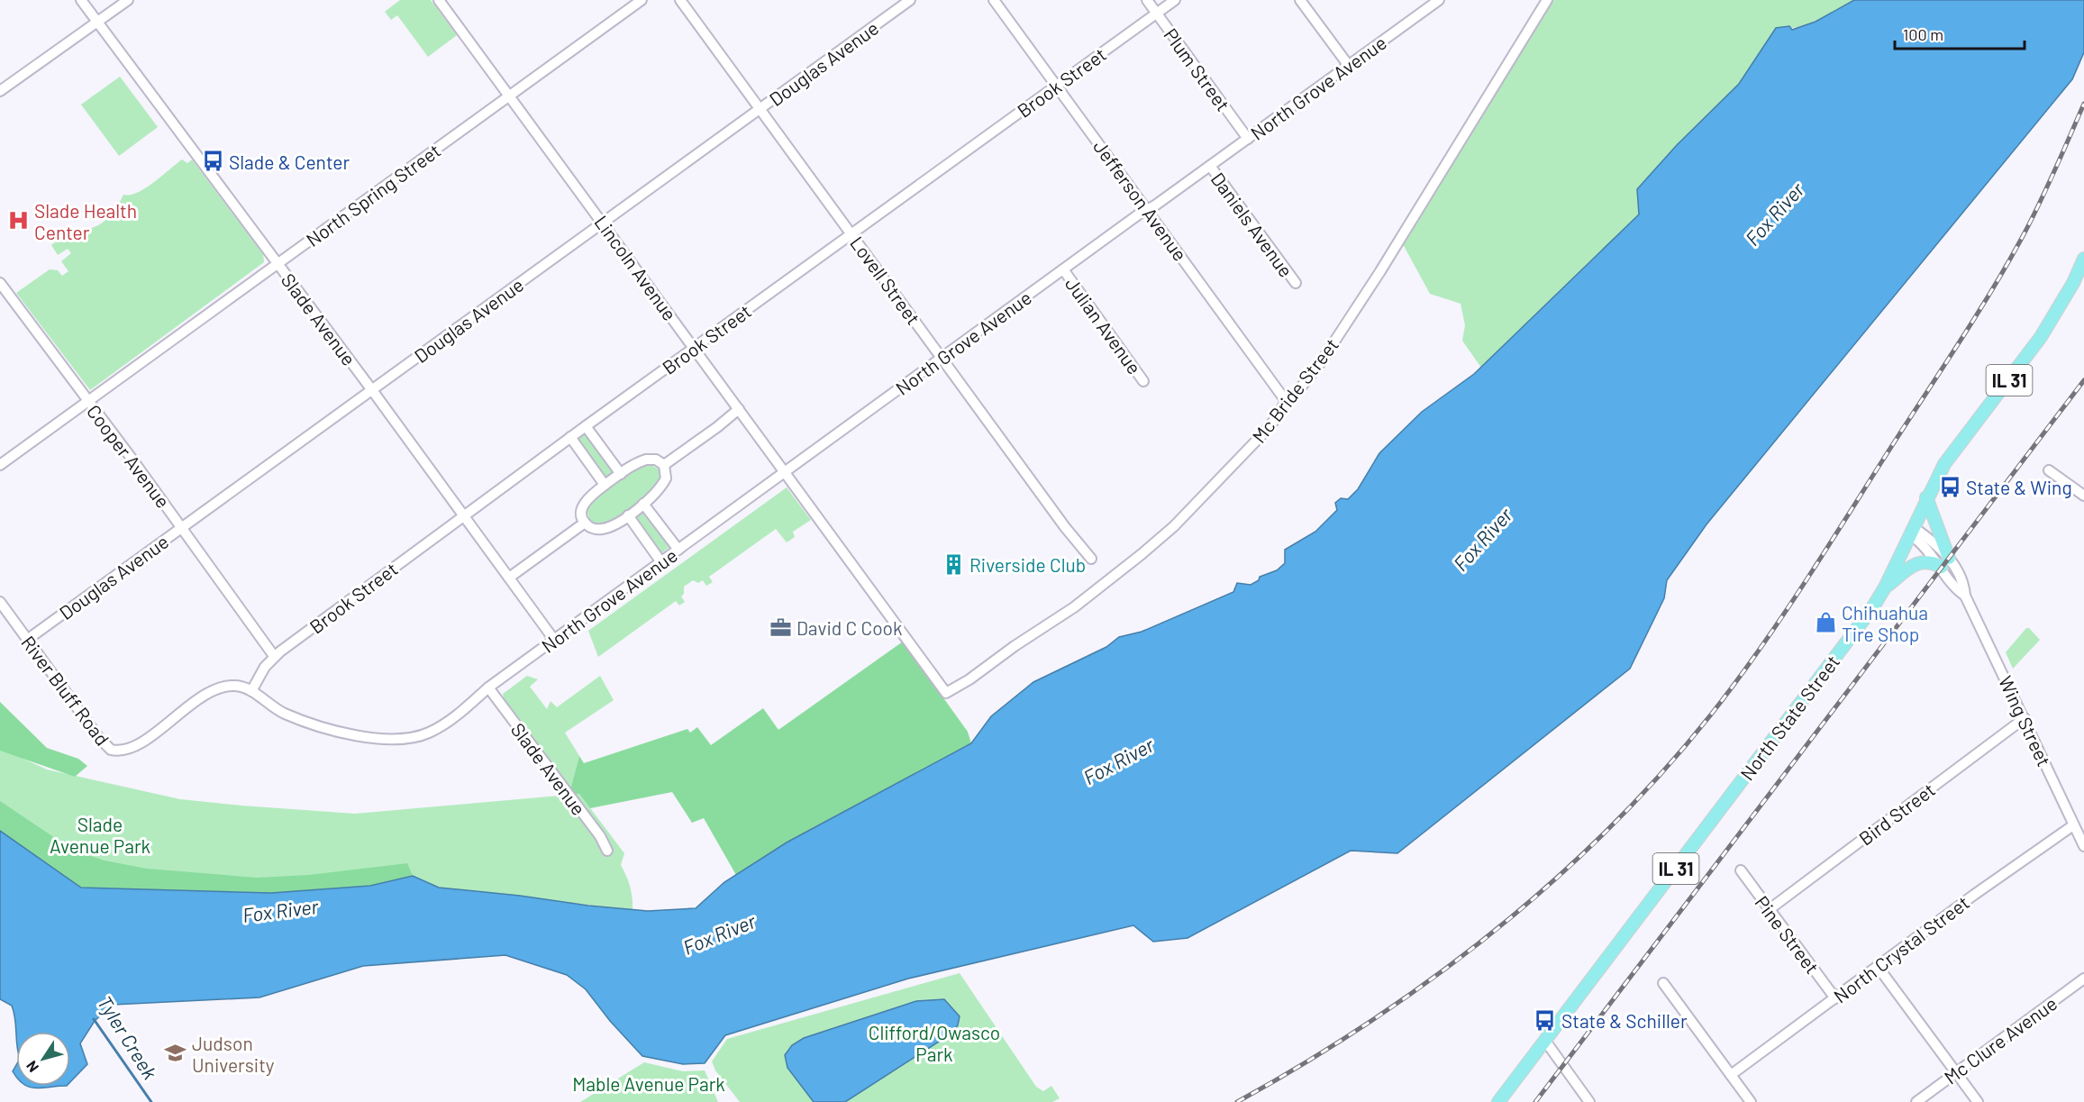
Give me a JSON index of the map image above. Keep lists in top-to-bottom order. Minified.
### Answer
{"streets":{"main road":["IL 31","North State Street"],"street":["Douglas Avenue","Plum Street","Brook Street","North Grove Avenue","North Spring Street","Jefferson Avenue","Daniels Avenue","Lincoln Avenue","Lovell Street","Slade Avenue","Julian Avenue","Mc Bride Street","Cooper Avenue","River Bluff Road","Wing Street","Bird Street","Pine Street","North Crystal Street","Mc Clure Avenue"]},"crossings":[["Douglas Avenue","Lincoln Avenue"],["Douglas Avenue","Lovell Street"],["Douglas Avenue","Slade Avenue"],["Douglas Avenue","Cooper Avenue"],["Douglas Avenue","River Bluff Road"],["Plum Street","Brook Street"],["Plum Street","North Grove Avenue"],["Brook Street","Jefferson Avenue"],["Brook Street","Lincoln Avenue"],["Brook Street","Lovell Street"],["Brook Street","Slade Avenue"],["Brook Street","Cooper Avenue"],["Brook Street","River Bluff Road"],["North Grove Avenue","Jefferson Avenue"],["North Grove Avenue","Daniels Avenue"],["North Grove Avenue","Lincoln Avenue"],["North Grove Avenue","Lovell Street"],["North Grove Avenue","Slade Avenue"],["North Grove Avenue","Julian Avenue"],["North Grove Avenue","River Bluff Road"],["North Spring Street","Lincoln Avenue"],["North Spring Street","Slade Avenue"],["North Spring Street","Cooper Avenue"],["Jefferson Avenue","Mc Bride Street"],["Lincoln Avenue","Mc Bride Street"],["Slade Avenue","River Bluff Road"],["North State Street","Wing Street"],["Wing Street","Bird Street"],["Wing Street","North Crystal Street"],["Bird Street","Pine Street"],["Pine Street","North Crystal Street"]],"water":["Fox River","Tyler Creek"],"parks":["Slade Avenue Park","Clifford/Owasco Park","Mable Avenue Park"],"places":{"bus stop":["Slade & Center","State & Wing","State & Schiller"],"hospital":["Slade Health Center"],"building":["Riverside Club"],"shop":["Chihuahua Tire Shop"],"office":["David C Cook"],"school or university":["Judson University"]},"scale_bar":"100 m","north":"bottom left"}
